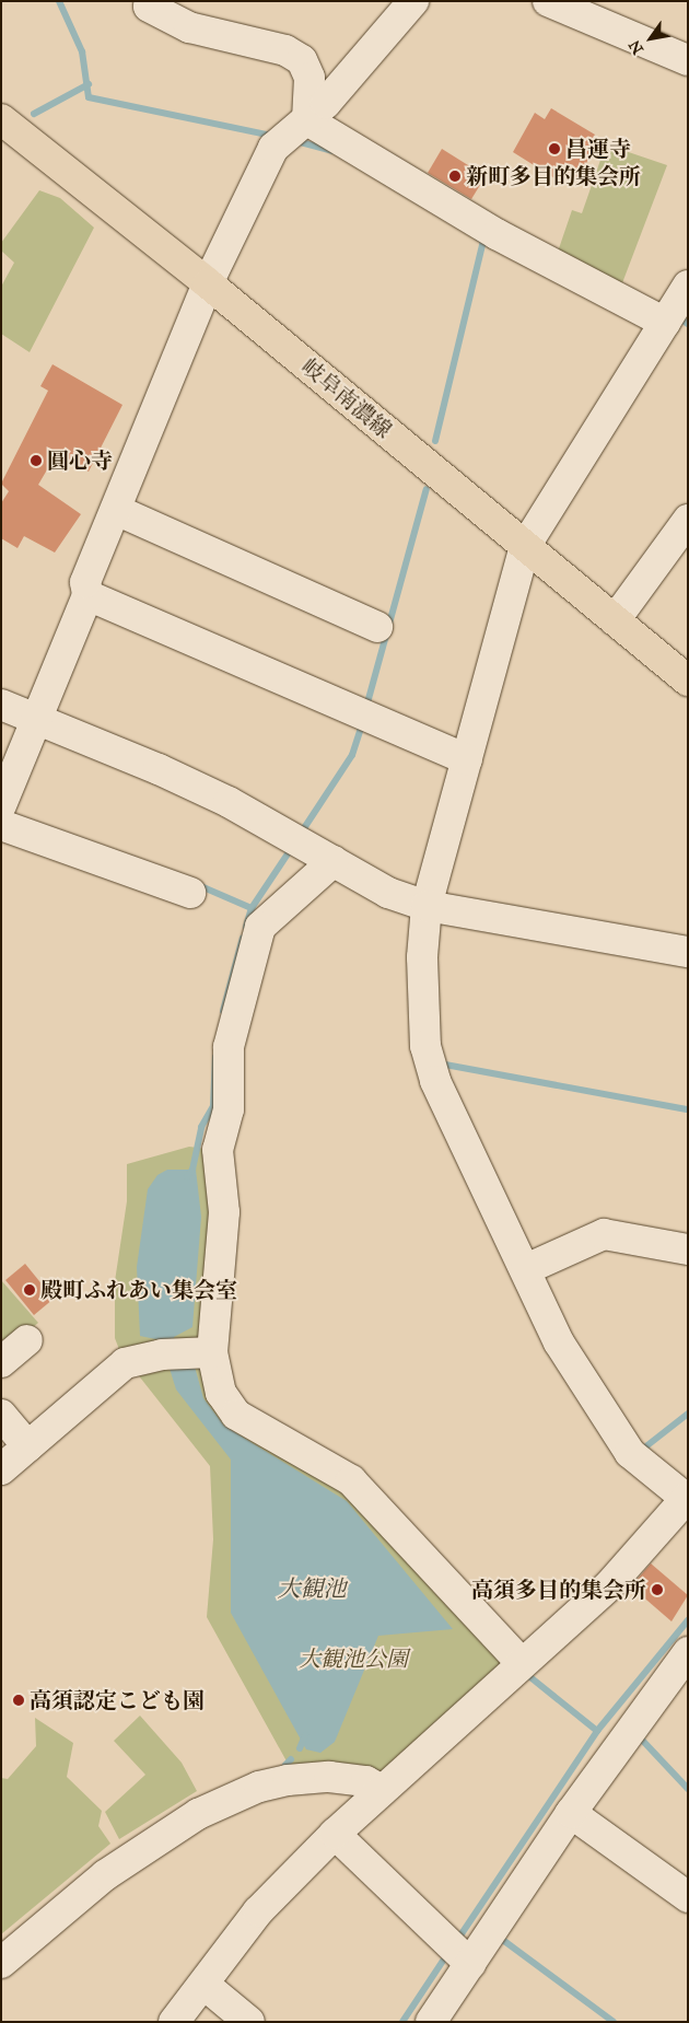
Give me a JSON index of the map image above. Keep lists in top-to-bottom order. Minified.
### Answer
{"streets":{"main road":["岐阜南濃線"]},"water":["大観池"],"parks":["大観池公園"],"places":["昌運寺","新町多目的集会所","圓心寺","殿町ふれあい集会室","高須多目的集会所","高須認定こども園"],"north":"bottom left"}
